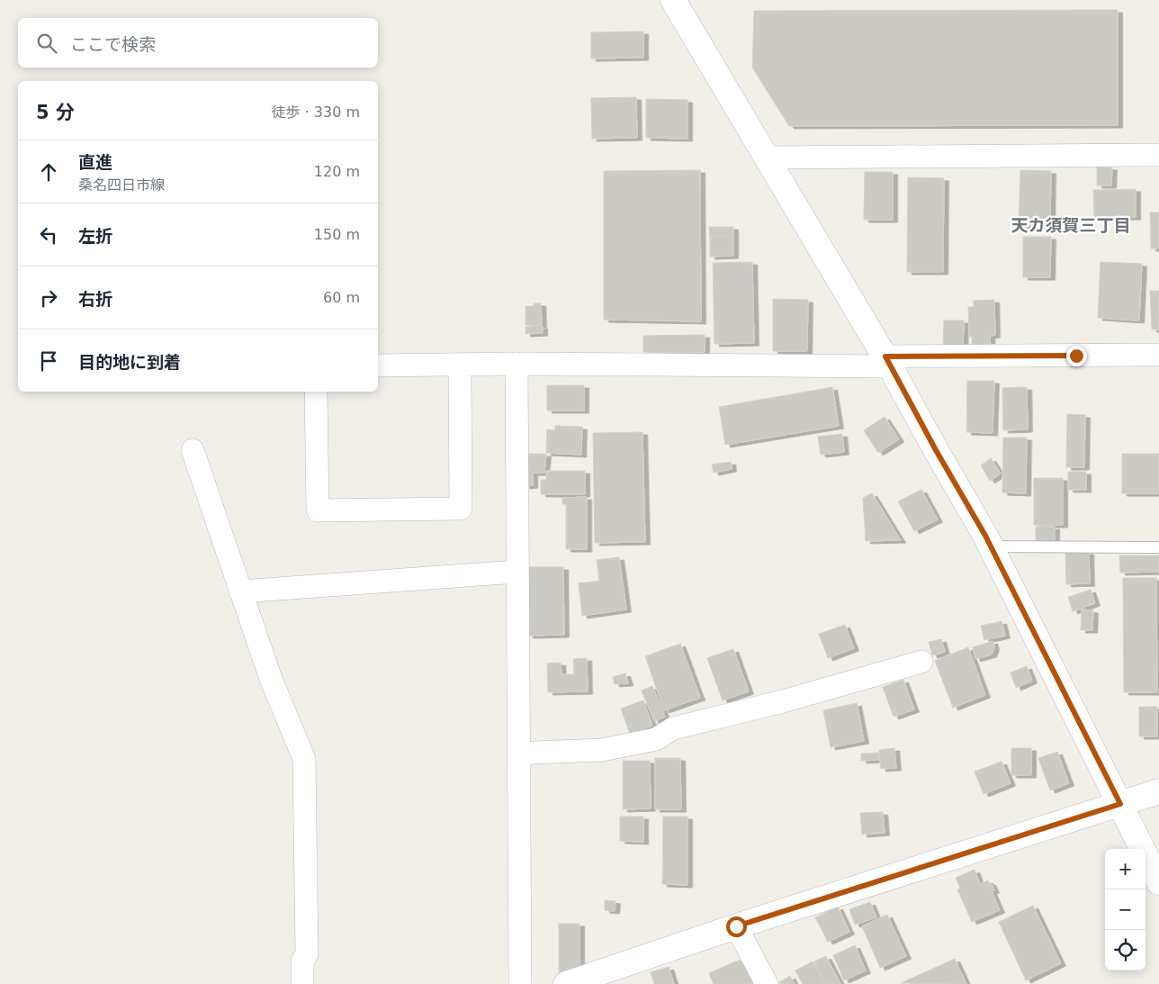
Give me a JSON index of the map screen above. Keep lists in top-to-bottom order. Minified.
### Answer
{"districts":["天カ須賀三丁目"],"page":{"search":"ここで検索","heading":["5 分","徒歩 · 330 m"],"list":[["直進","桑名四日市線","120 m"],["左折","150 m"],["右折","60 m"],"目的地に到着"],"map_buttons":["+","−"]}}
